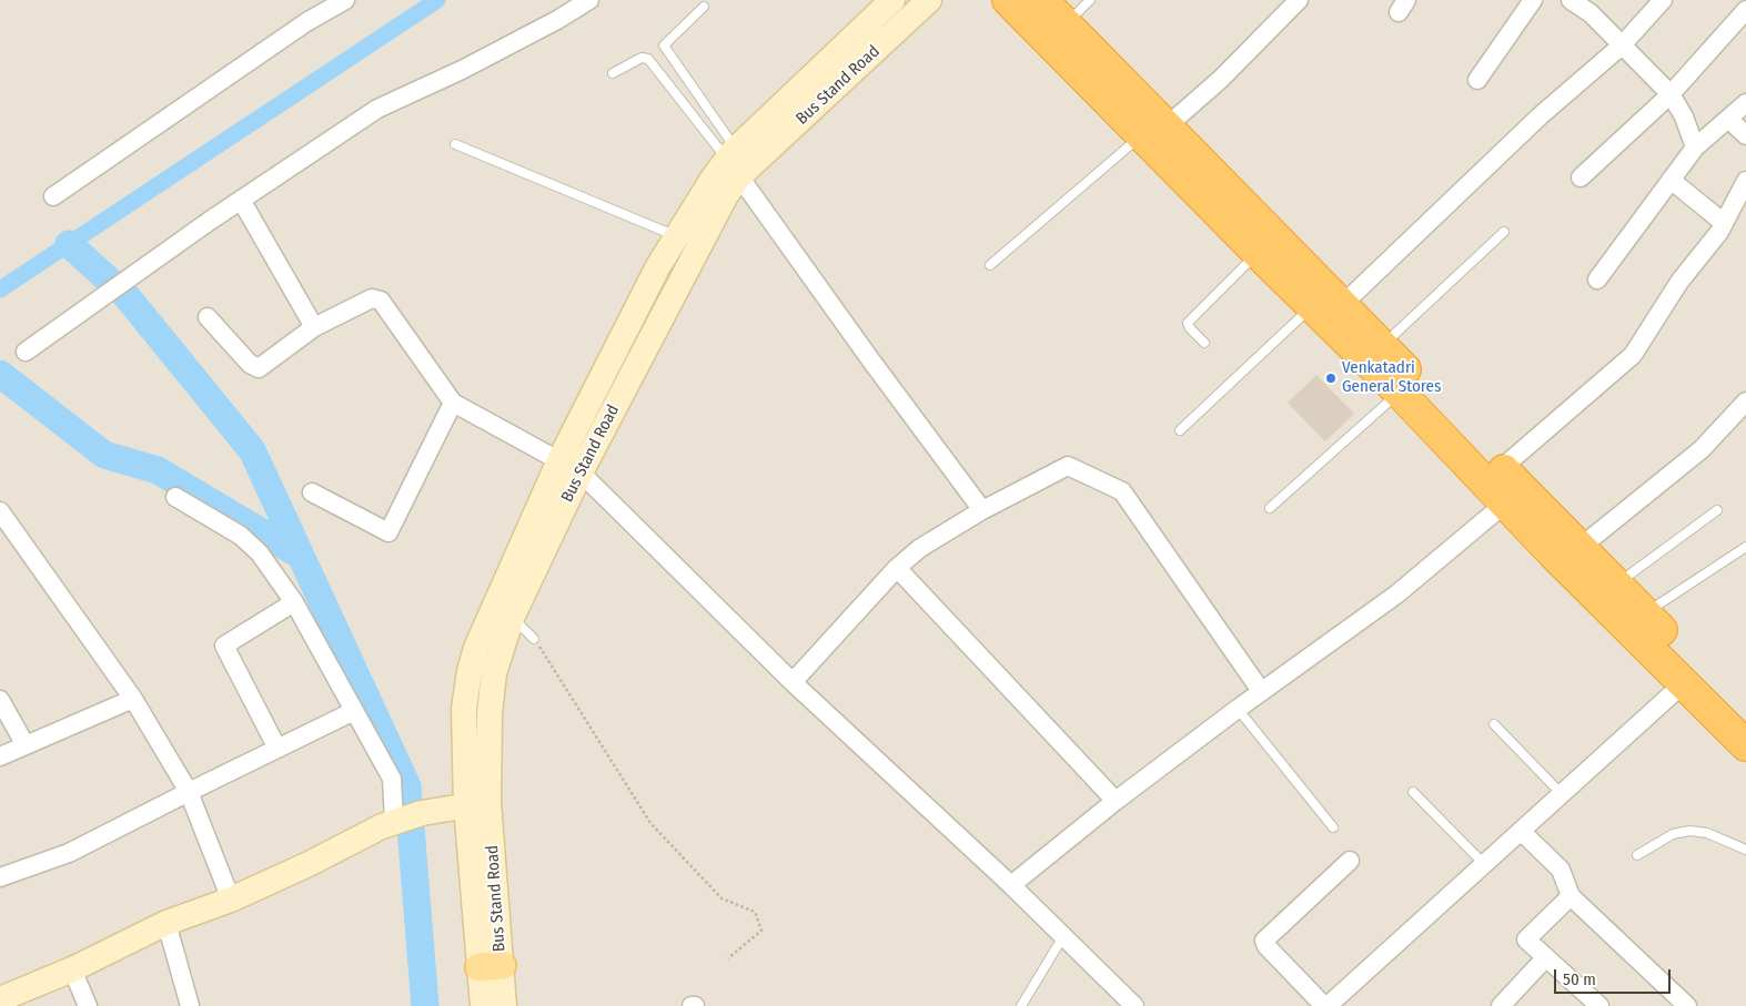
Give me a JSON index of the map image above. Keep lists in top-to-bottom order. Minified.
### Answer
{"streets":{"street":["Bus Stand Road"]},"places":["Venkatadri General Stores"],"scale_bar":"50 m"}
